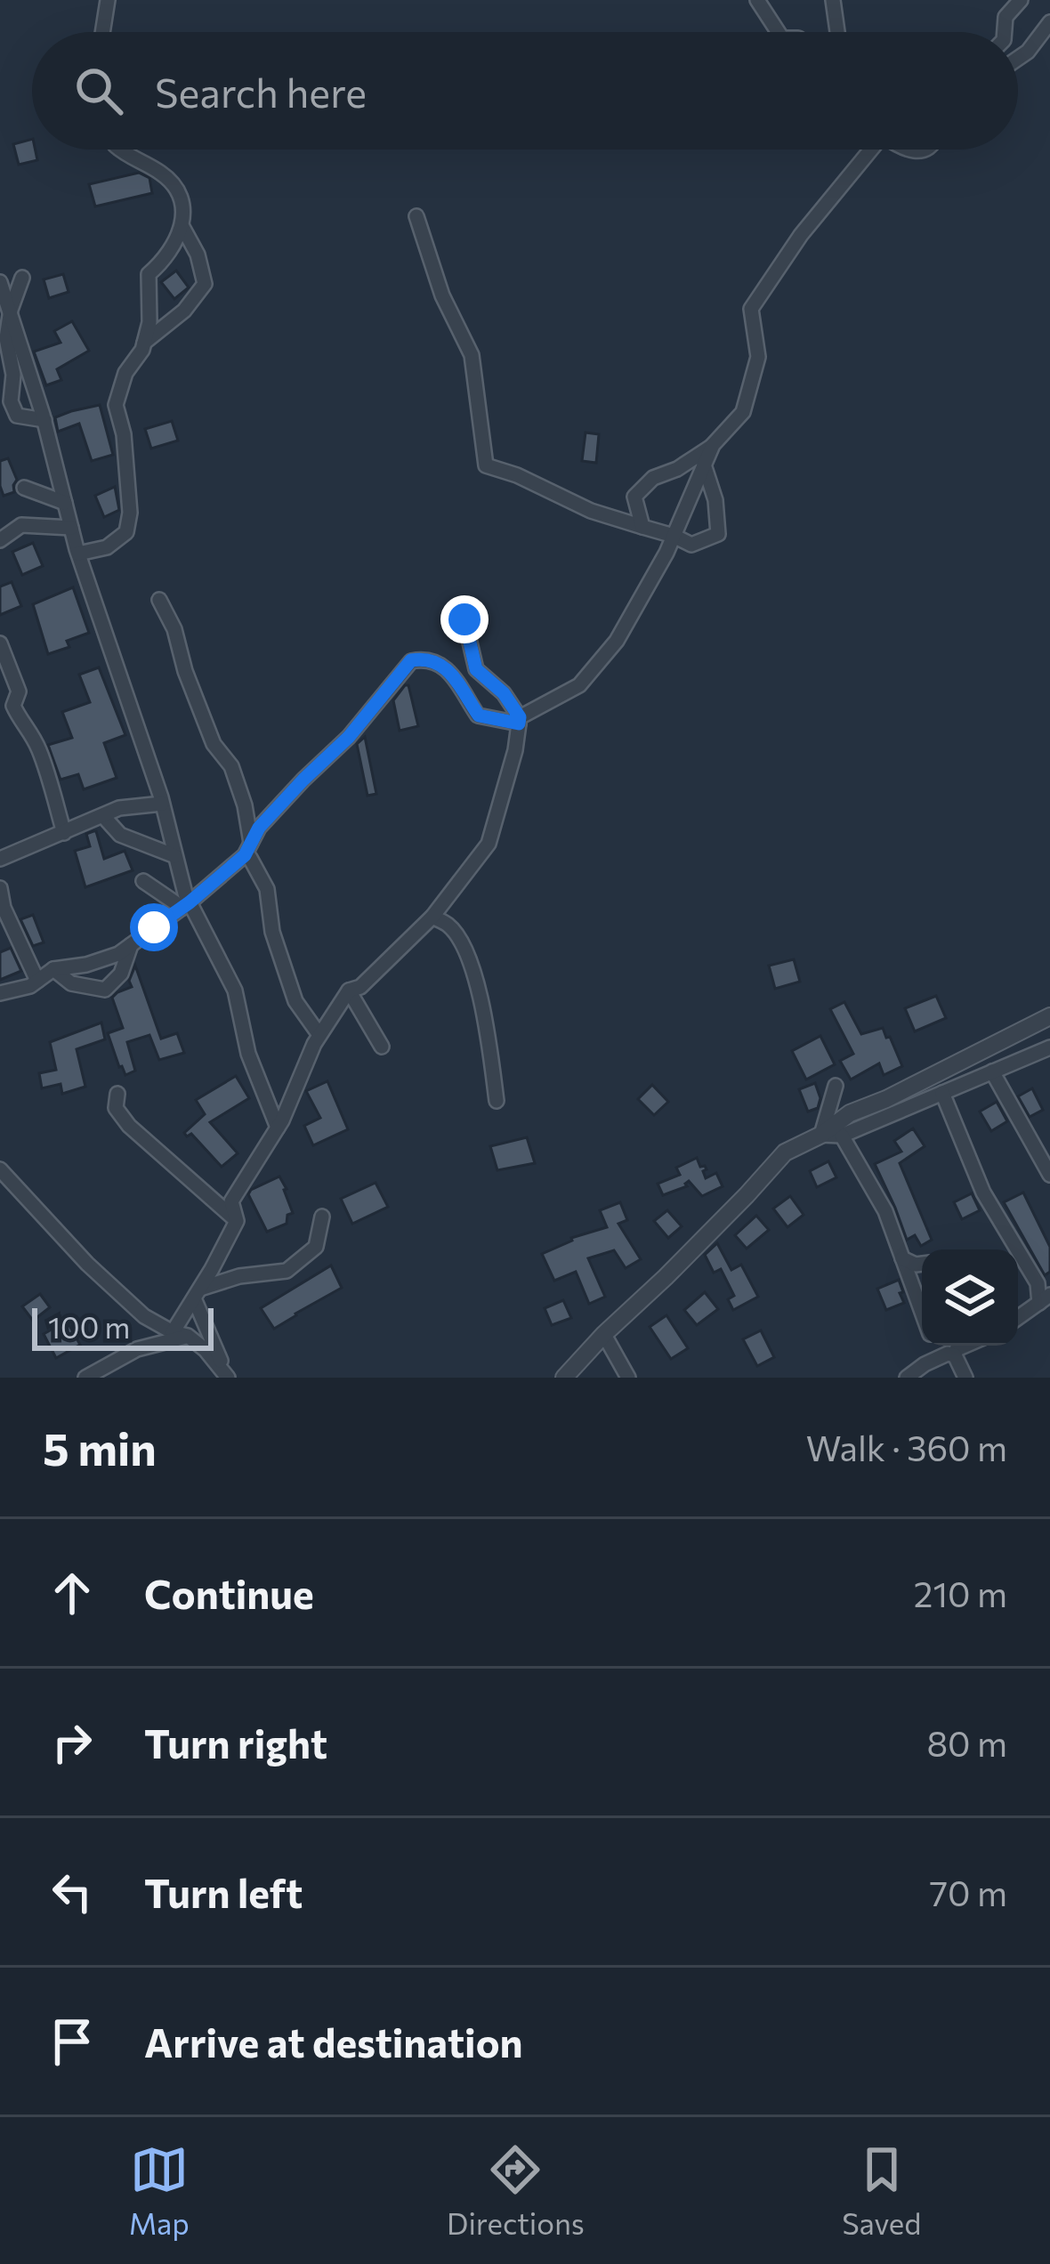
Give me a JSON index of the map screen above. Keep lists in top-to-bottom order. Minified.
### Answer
{"scale_bar":"100 m","page":{"search":"Search here","scale":"100 m","heading":["5 min","Walk · 360 m"],"list":[["Continue","210 m"],["Turn right","80 m"],["Turn left","70 m"],"Arrive at destination"],"nav":["Map","Directions","Saved"]}}
